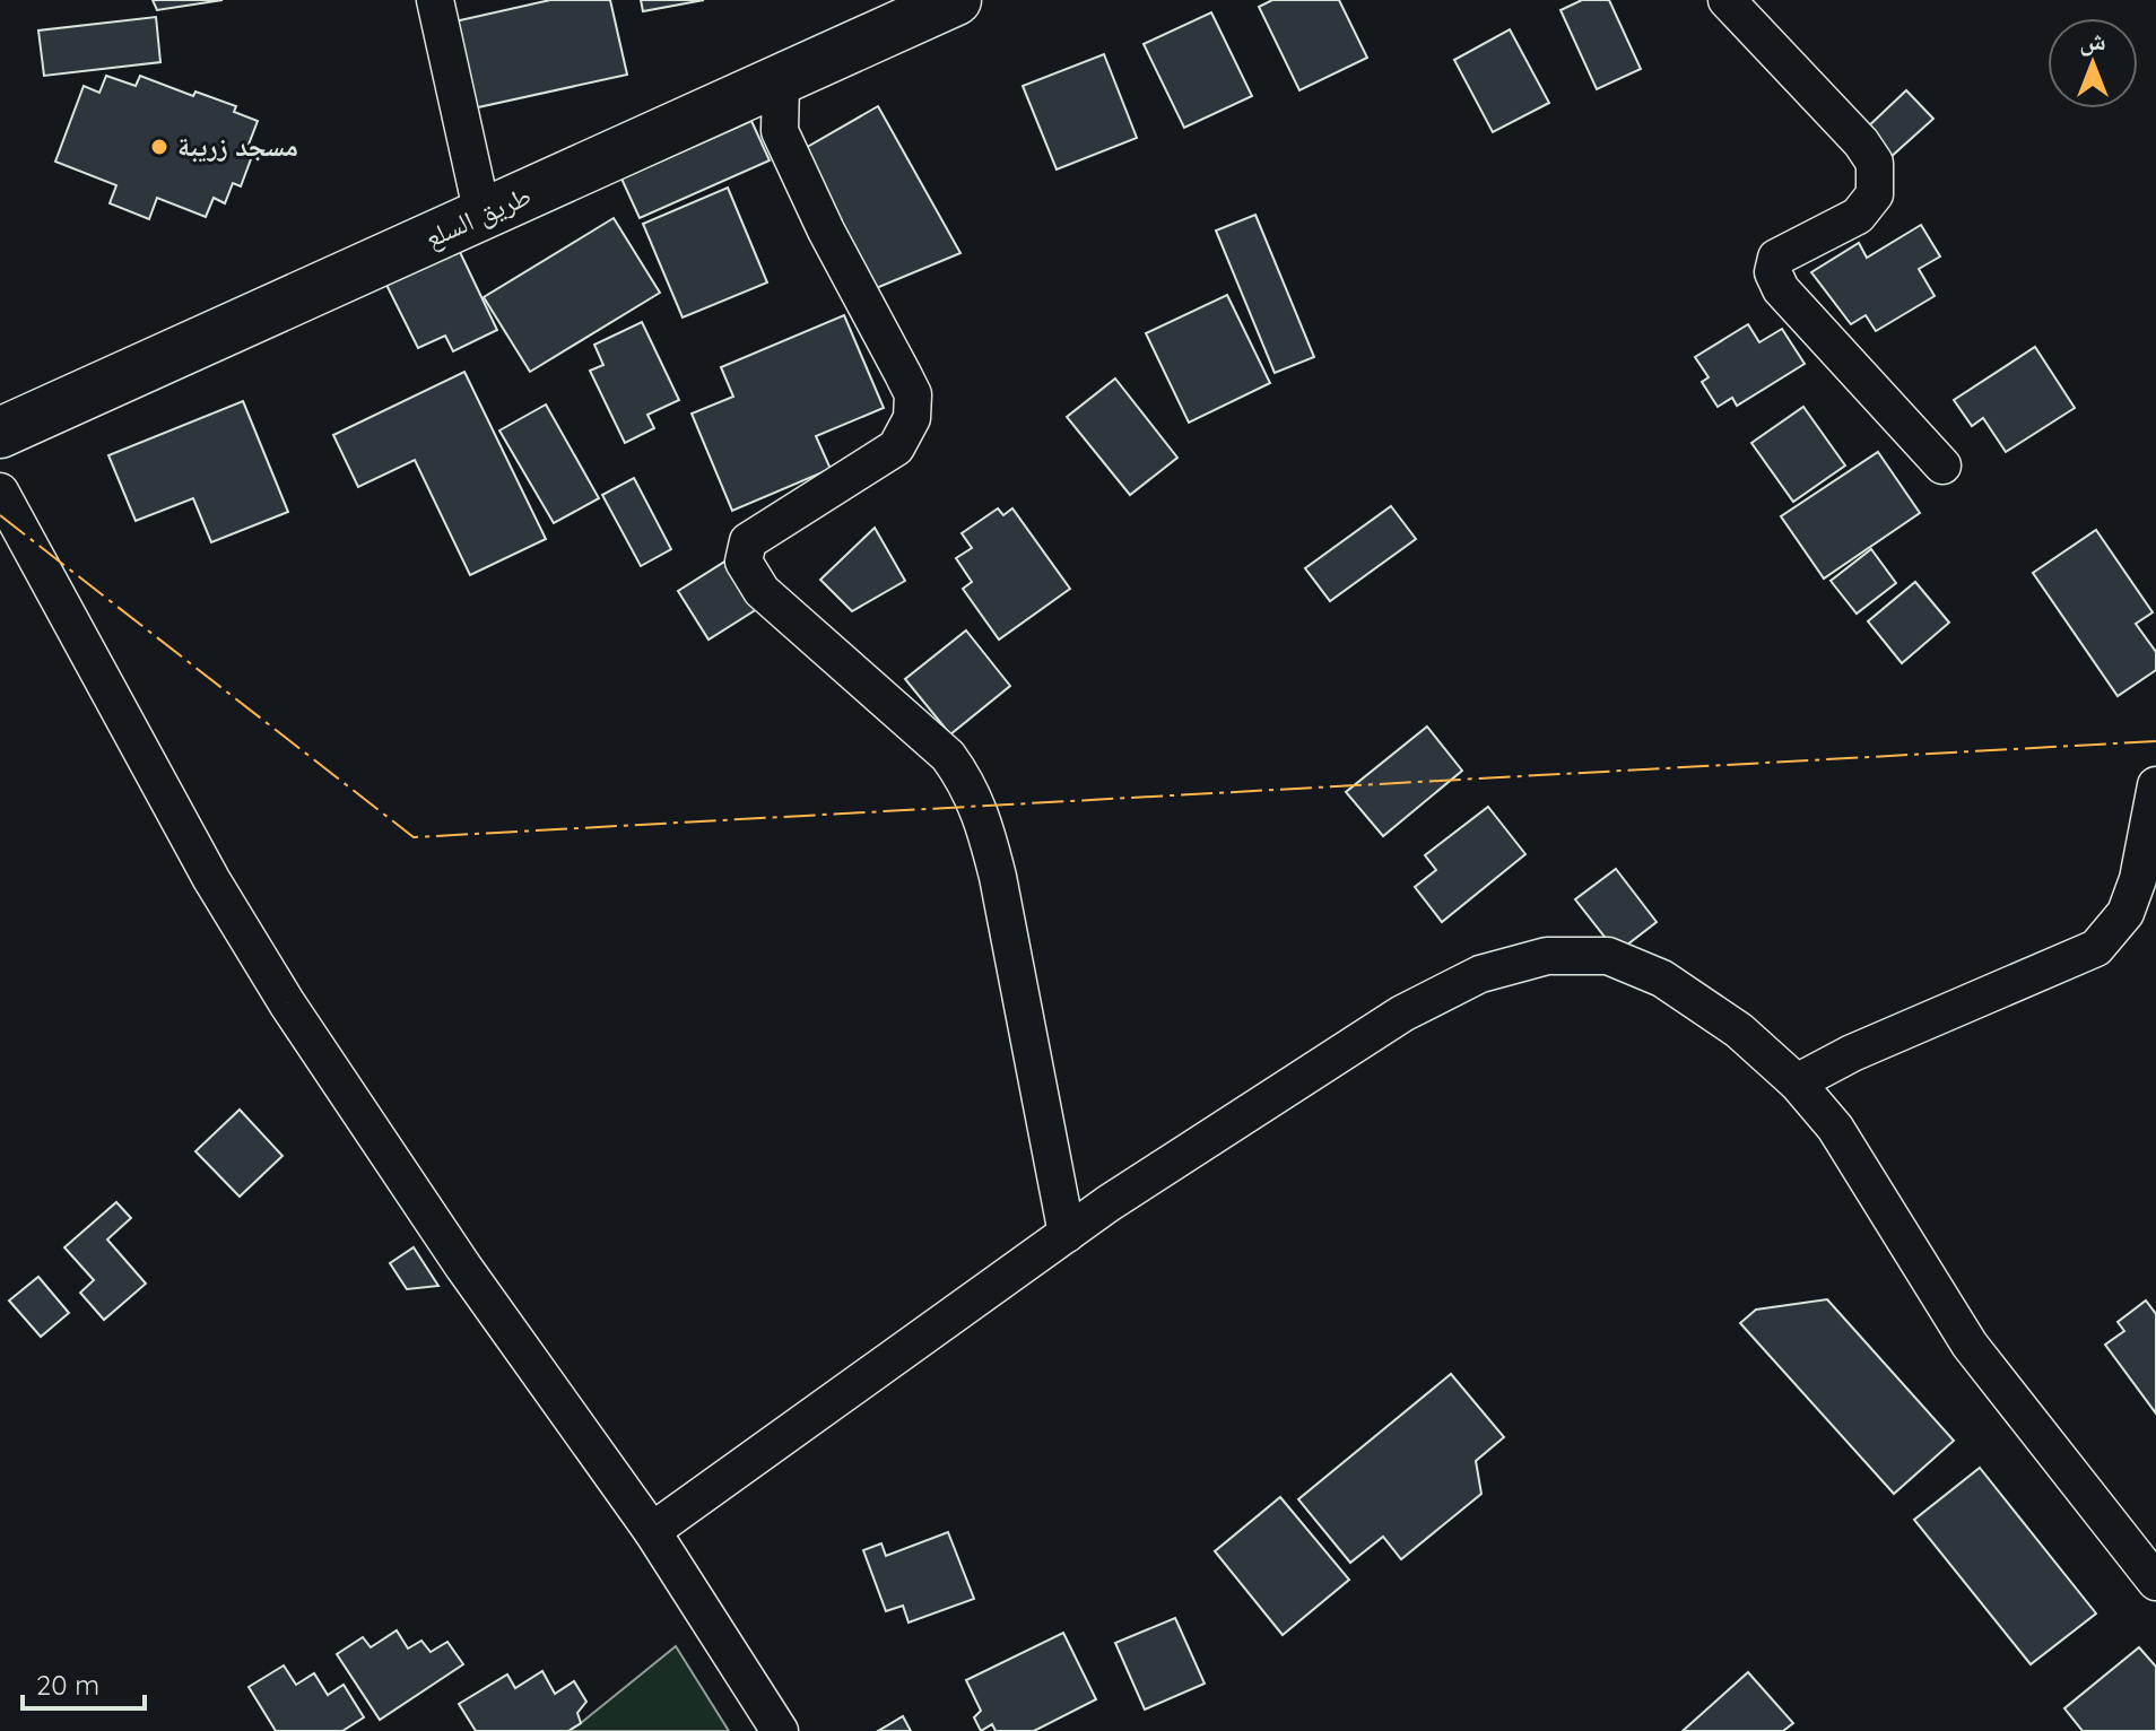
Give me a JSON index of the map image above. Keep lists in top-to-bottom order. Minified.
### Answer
{"streets":{"street":["طريق السلع"]},"places":["مسجد زريبة"],"scale_bar":"20 m","north":"top"}
